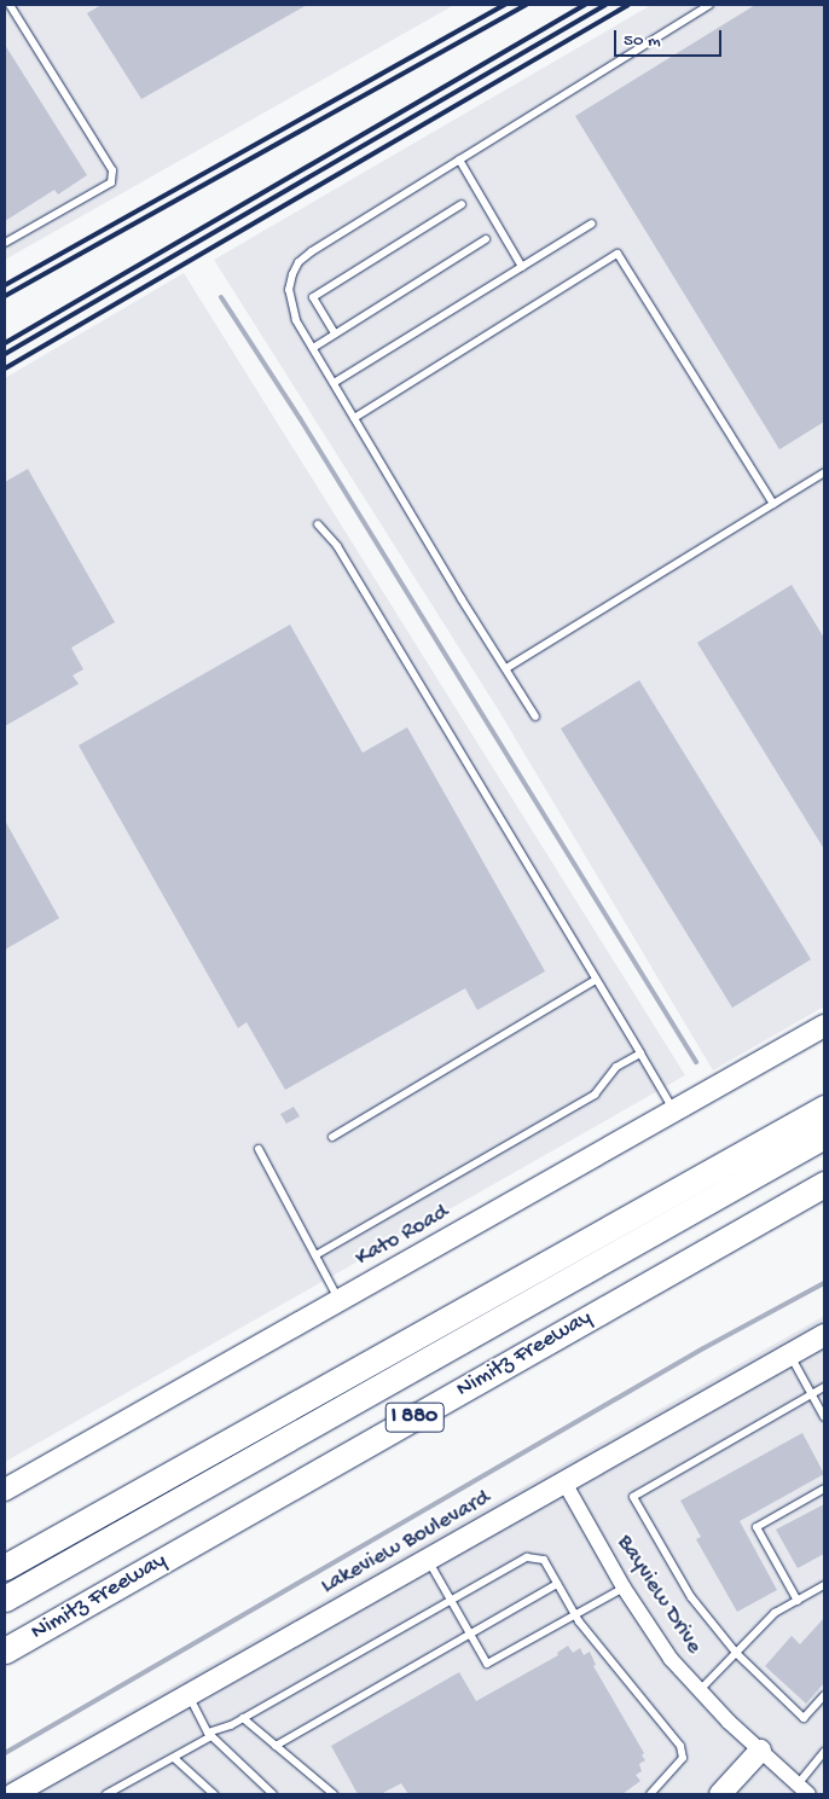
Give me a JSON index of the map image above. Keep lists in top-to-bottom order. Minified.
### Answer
{"streets":{"highway":["Nimitz Freeway","I 880"],"street":["Kato Road","Lakeview Boulevard","Bayview Drive"]},"crossings":[["Lakeview Boulevard","Bayview Drive"]],"scale_bar":"50 m"}
